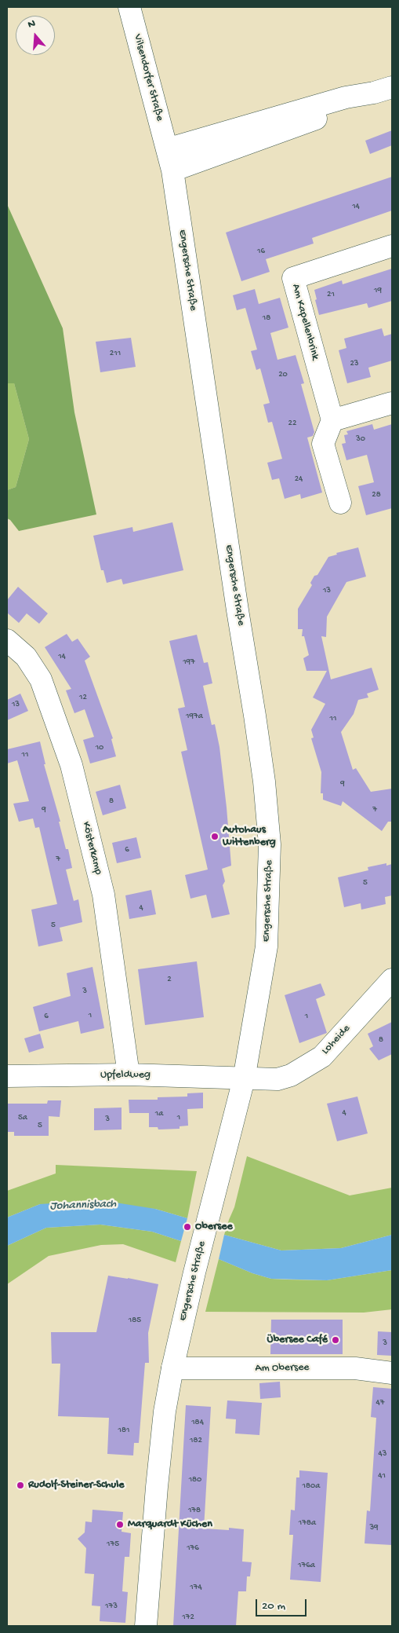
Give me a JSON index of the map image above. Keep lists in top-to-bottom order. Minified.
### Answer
{"streets":{"main road":["Vilsendorfer Straße","Engersche Straße","Am Kapellenbrink","Kösterkamp","Loheide","Upfeldweg","Am Obersee"]},"crossings":[["Vilsendorfer Straße","Engersche Straße"],["Engersche Straße","Loheide"],["Engersche Straße","Upfeldweg"],["Engersche Straße","Am Obersee"],["Kösterkamp","Upfeldweg"],["Loheide","Upfeldweg"]],"water":["Johannisbach"],"places":["Autohaus Wittenberg","Obersee","Übersee Café","Rudolf-Steiner-Schule","Marquardt Küchen"],"house_numbers":["14","16","19","21","18","211","23","20","22","30","24","28","13","14","197","12","13","197a","11","10","11","9","8","9","7","6","7","5","4","5","2","3","1","6","1","8","4","1a","5a","1","3","5","185","3","47","184","181","182","43","41","180","180a","178","178a","39","175","176","176a","174","173","172"],"scale_bar":"20 m","north":"top"}
